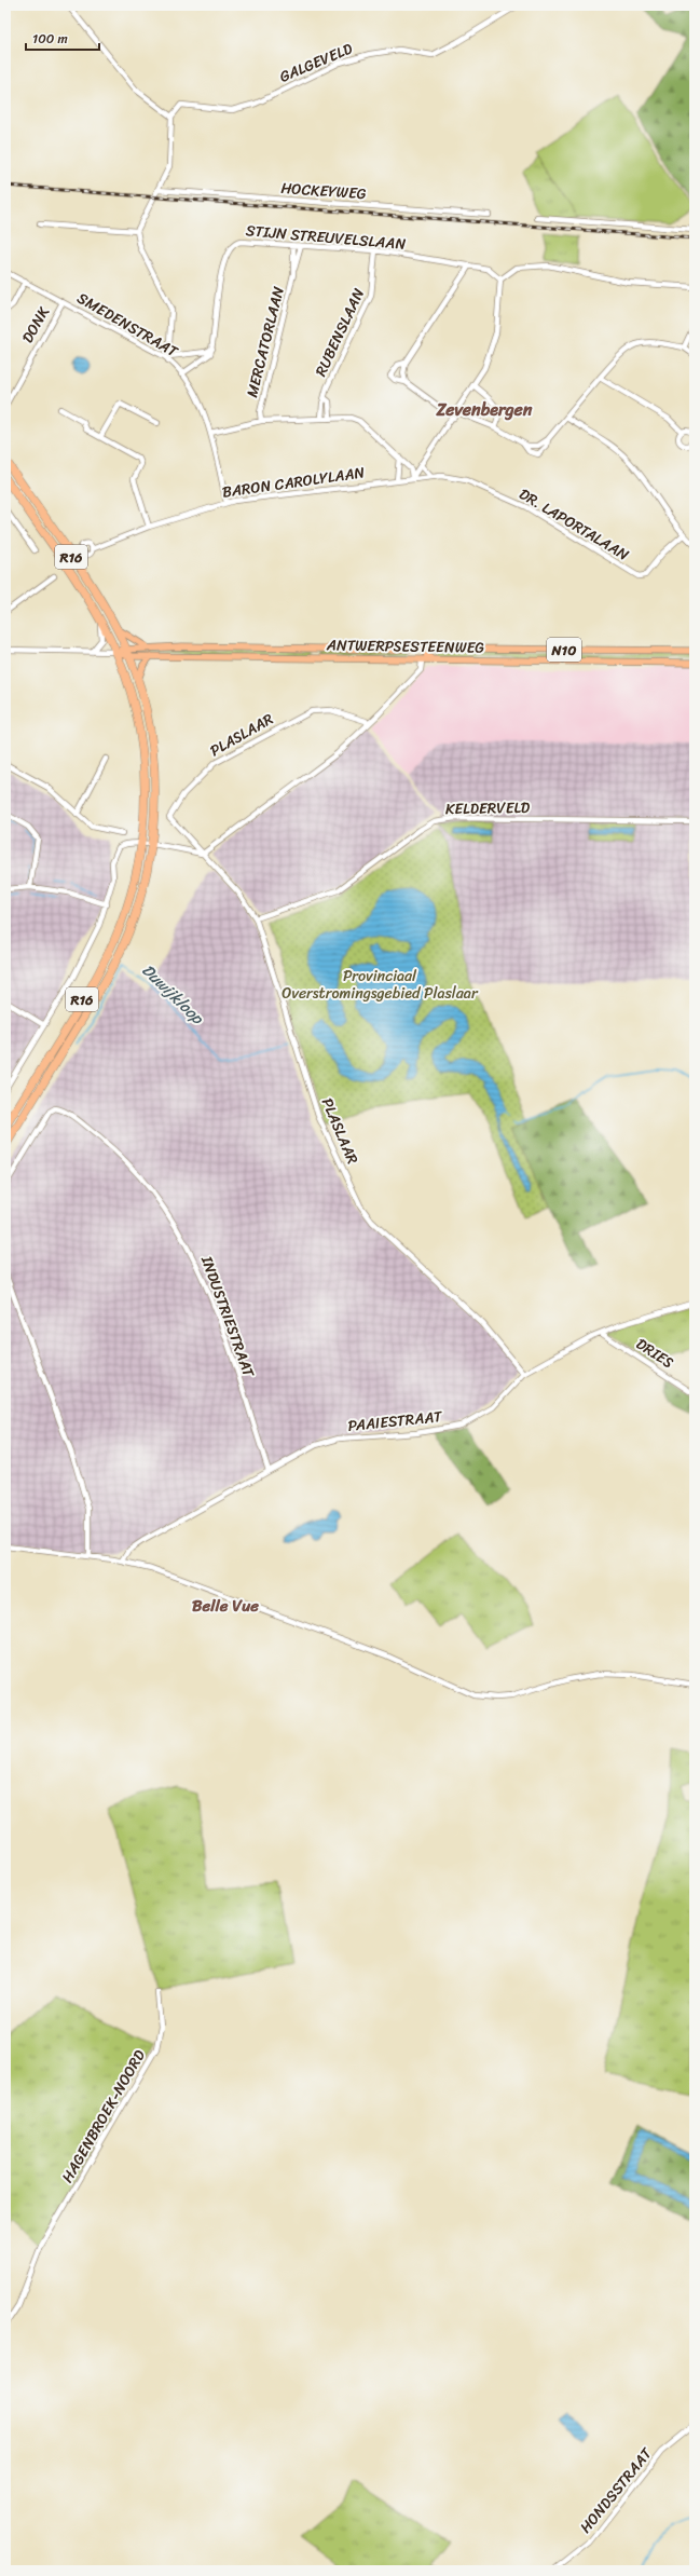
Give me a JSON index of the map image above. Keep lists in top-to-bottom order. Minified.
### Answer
{"streets":{"highway":["R16"],"main road":["ANTWERPSESTEENWEG","N10"],"street":["GALGEVELD","HOCKEYWEG","STIJN STREUVELSLAAN","DONK","SMEDENSTRAAT","RUBENSLAAN","MERCATORLAAN","BARON CAROLYLAAN","DR. LAPORTALAAN","PLASLAAR","KELDERVELD","INDUSTRIESTRAAT","DRIES","PAAIESTRAAT","HAGENBROEK-NOORD","HONDSSTRAAT"]},"crossings":[["STIJN STREUVELSLAAN","RUBENSLAAN"],["STIJN STREUVELSLAAN","MERCATORLAAN"],["DONK","SMEDENSTRAAT"],["SMEDENSTRAAT","BARON CAROLYLAAN"],["BARON CAROLYLAAN","DR. LAPORTALAAN"],["R16","ANTWERPSESTEENWEG"],["PLASLAAR","KELDERVELD"],["PLASLAAR","PAAIESTRAAT"],["INDUSTRIESTRAAT","PAAIESTRAAT"],["DRIES","PAAIESTRAAT"]],"districts":["Zevenbergen","Belle Vue"],"water":["Duwijkloop"],"parks":["Provinciaal Overstromingsgebied Plaslaar"],"scale_bar":"100 m"}
